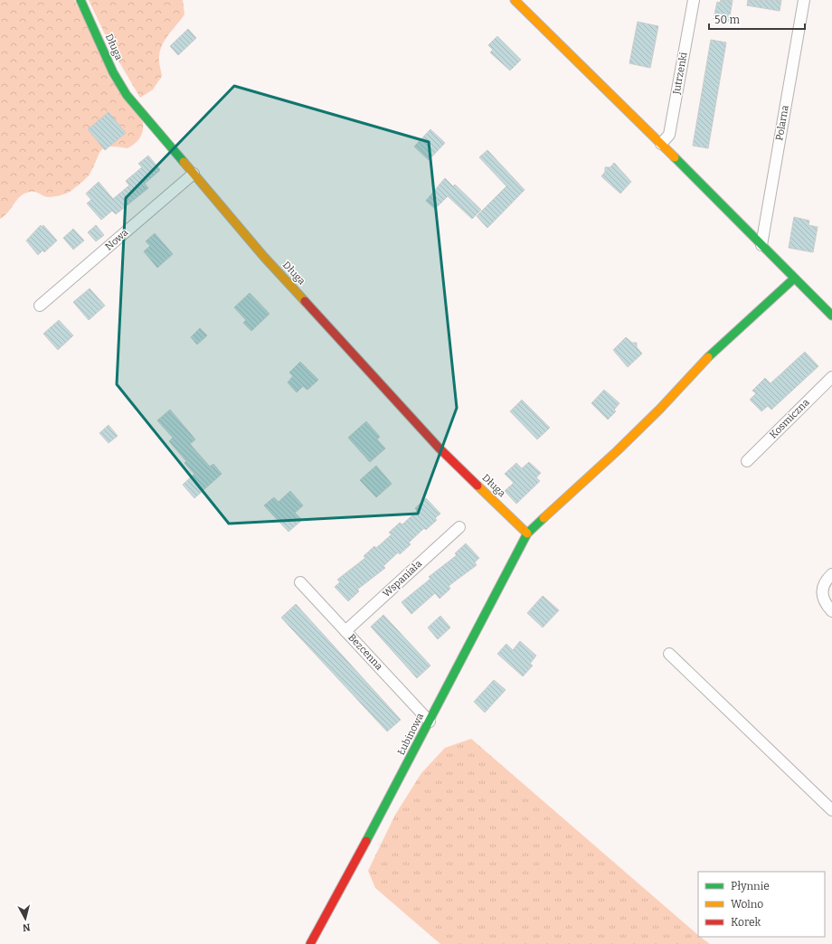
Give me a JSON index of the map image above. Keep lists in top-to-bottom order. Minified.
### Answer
{"streets":{"street":["Długa","Jutrzenki","Polarna","Nowa","Kosmiczna","Wspaniała","Bezcenna","Łubinowa"]},"crossings":[["Długa","Nowa"],["Długa","Łubinowa"],["Wspaniała","Bezcenna"],["Bezcenna","Łubinowa"]],"legend":["Płynnie","Wolno","Korek"],"scale_bar":"50 m","north":"bottom"}
